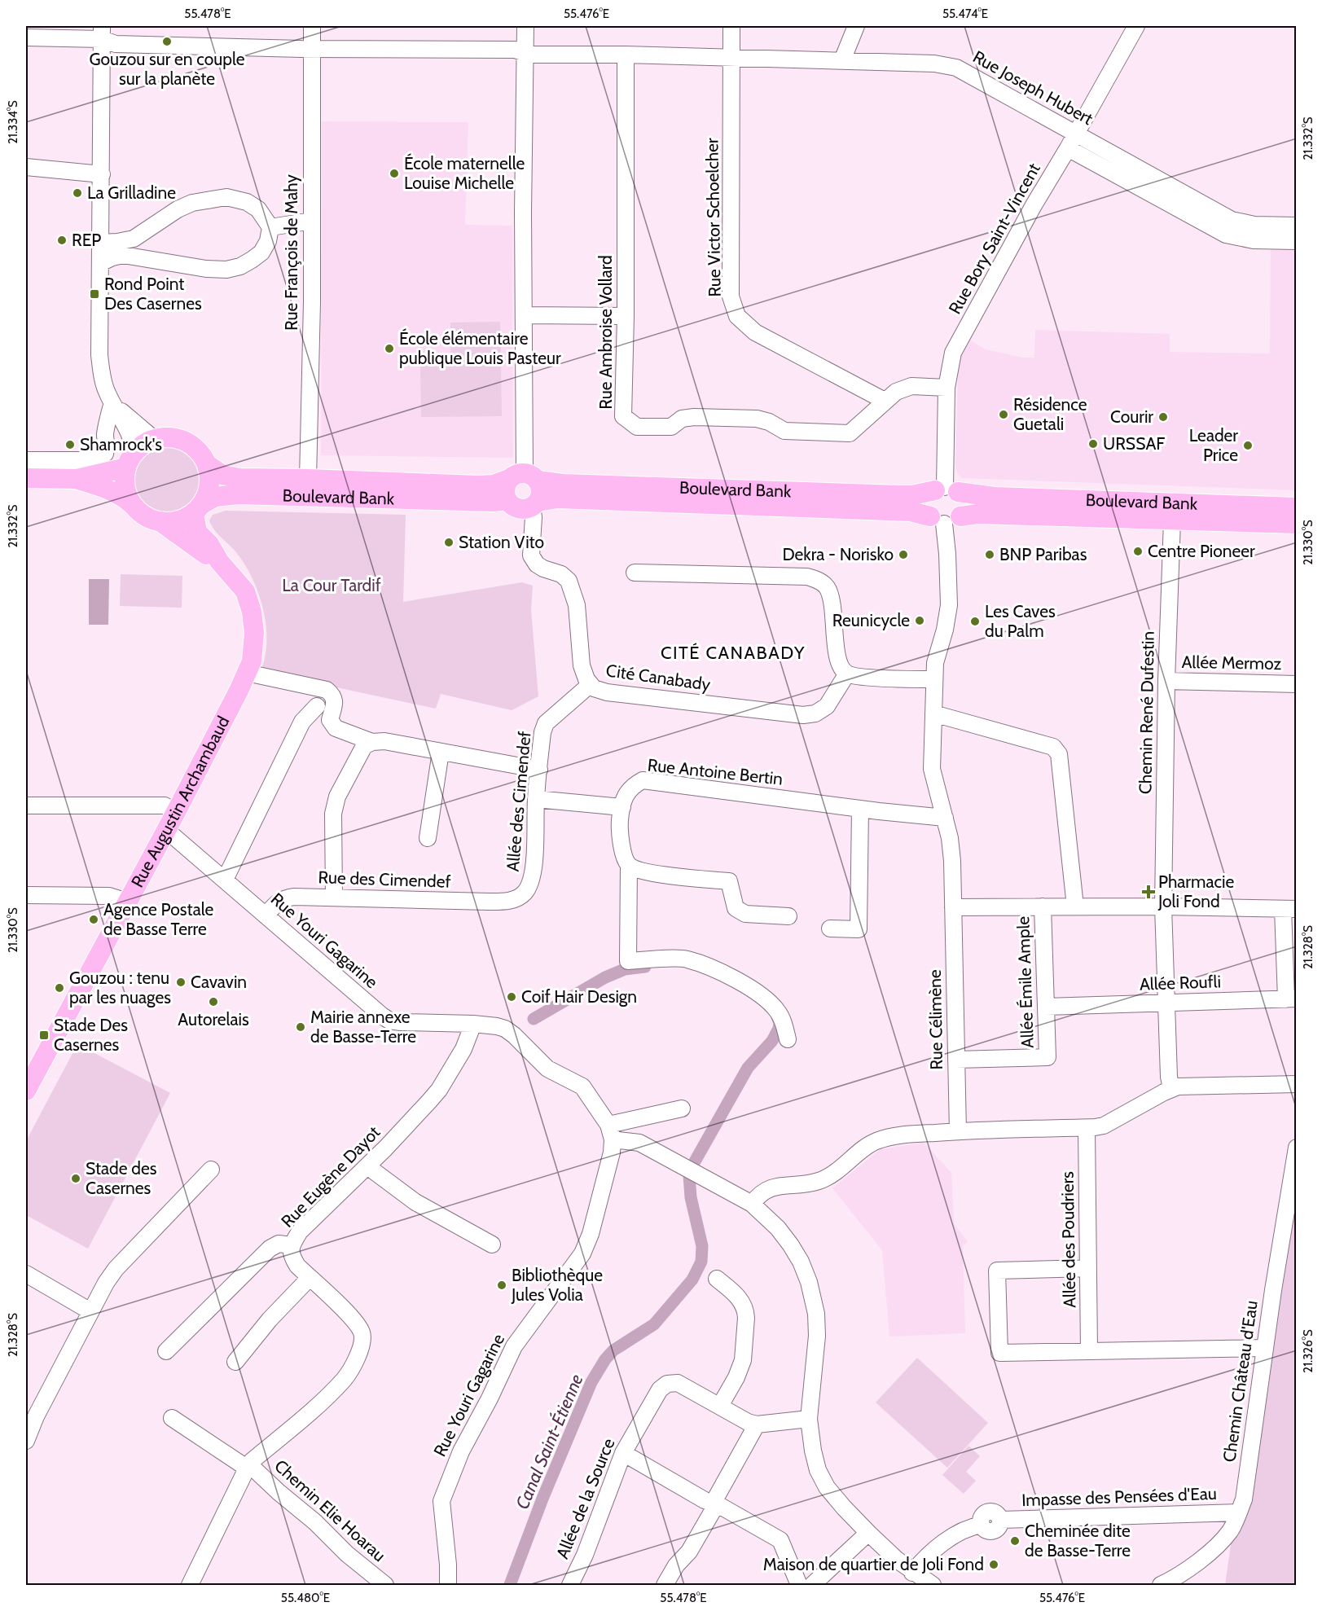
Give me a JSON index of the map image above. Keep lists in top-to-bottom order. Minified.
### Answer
{"streets":{"main road":["Boulevard Bank","Rue Augustin Archambaud"],"street":["Rue Joseph Hubert","Rue Victor Schoelcher","Rue Bory Saint-Vincent","Rue François de Mahy","Rue Ambroise Vollard","Allée Mermoz","Cité Canabady","Chemin René Dufestin","Rue Antoine Bertin","Allée des Cimendef","Rue des Cimendef","Rue Youri Gagarine","Allée Émile Ample","Allée Roufli","Rue Célimène","Rue Eugène Dayot","Allée des Poudriers","Chemin Château d'Eau","Impasse des Pensées d'Eau","Allée de la Source","Chemin Elie Hoarau"]},"crossings":[["Rue Joseph Hubert","Rue Victor Schoelcher"],["Rue Joseph Hubert","Rue Bory Saint-Vincent"],["Rue Joseph Hubert","Rue François de Mahy"],["Rue Joseph Hubert","Rue Ambroise Vollard"],["Rue Victor Schoelcher","Rue Ambroise Vollard"],["Rue Bory Saint-Vincent","Boulevard Bank"],["Rue François de Mahy","Boulevard Bank"],["Boulevard Bank","Cité Canabady"],["Boulevard Bank","Chemin René Dufestin"],["Boulevard Bank","Rue Augustin Archambaud"],["Boulevard Bank","Rue Célimène"],["Allée Mermoz","Chemin René Dufestin"],["Cité Canabady","Allée des Cimendef"],["Chemin René Dufestin","Allée Roufli"],["Rue Antoine Bertin","Rue Célimène"],["Rue Augustin Archambaud","Rue Youri Gagarine"],["Allée des Cimendef","Rue des Cimendef"],["Rue des Cimendef","Rue Youri Gagarine"],["Rue Youri Gagarine","Rue Eugène Dayot"],["Allée Émile Ample","Allée Roufli"],["Allée Émile Ample","Rue Célimène"],["Rue Eugène Dayot","Chemin Elie Hoarau"],["Chemin Château d'Eau","Impasse des Pensées d'Eau"]],"districts":["CITÉ CANABADY"],"water":["Canal Saint-Étienne"],"parks":["La Cour Tardif"],"places":{"other":["Gouzou sur en couple sur la planète","École maternelle Louise Michelle","La Grilladine","REP","École élémentaire publique Louis Pasteur","Résidence Guetali","Courir","URSSAF","Shamrock's","Leader Price","Station Vito","Centre Pioneer","Dekra - Norisko","BNP Paribas","Reunicycle","Les Caves du Palm","Agence Postale de Basse Terre","Cavavin","Gouzou : tenu par les nuages","Coif Hair Design","Autorelais","Mairie annexe de Basse-Terre","Stade des Casernes","Bibliothèque Jules Volia","Cheminée dite de Basse-Terre","Maison de quartier de Joli Fond"],"transit":["Rond Point Des Casernes","Stade Des Casernes"],"health":["Pharmacie Joli Fond"]},"coordinates":["55.478°E","55.476°E","55.474°E","21.334°S","21.332°S","21.330°S","21.328°S","21.326°S","55.480°E"]}
